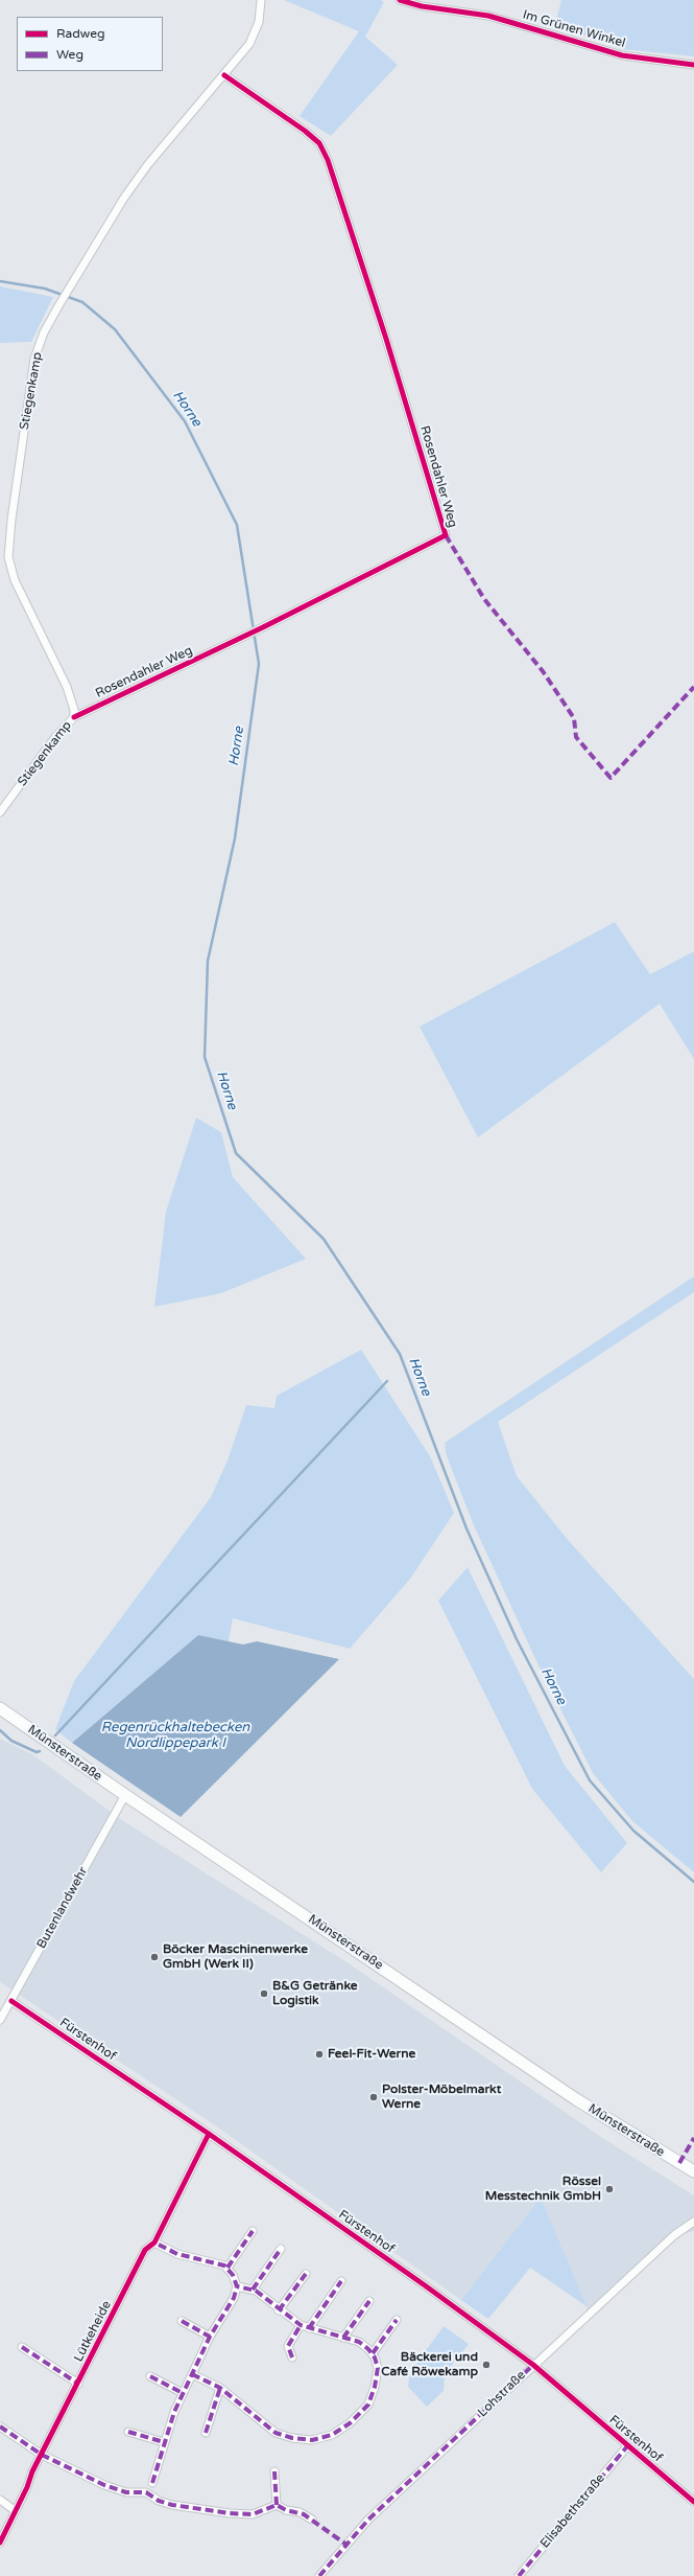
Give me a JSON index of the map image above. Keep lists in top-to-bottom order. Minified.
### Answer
{"streets":{"main road":["Münsterstraße"],"street":["Im Grünen Winkel","Stiegenkamp","Rosendahler Weg","Butenlandwehr","Fürstenhof","Lütkeheide","Lohstraße","Elisabethstraße"]},"crossings":[["Stiegenkamp","Rosendahler Weg"],["Münsterstraße","Butenlandwehr"],["Butenlandwehr","Fürstenhof"],["Fürstenhof","Lütkeheide"],["Fürstenhof","Lohstraße"],["Fürstenhof","Elisabethstraße"]],"water":["Horne","Regenrückhaltebecken Nordlippepark I"],"places":["Böcker Maschinenwerke GmbH (Werk II)","B&G Getränke Logistik","Feel-Fit-Werne","Polster-Möbelmarkt Werne","Rössel Messtechnik GmbH","Bäckerei und Café Röwekamp"],"legend":["Radweg","Weg"]}
